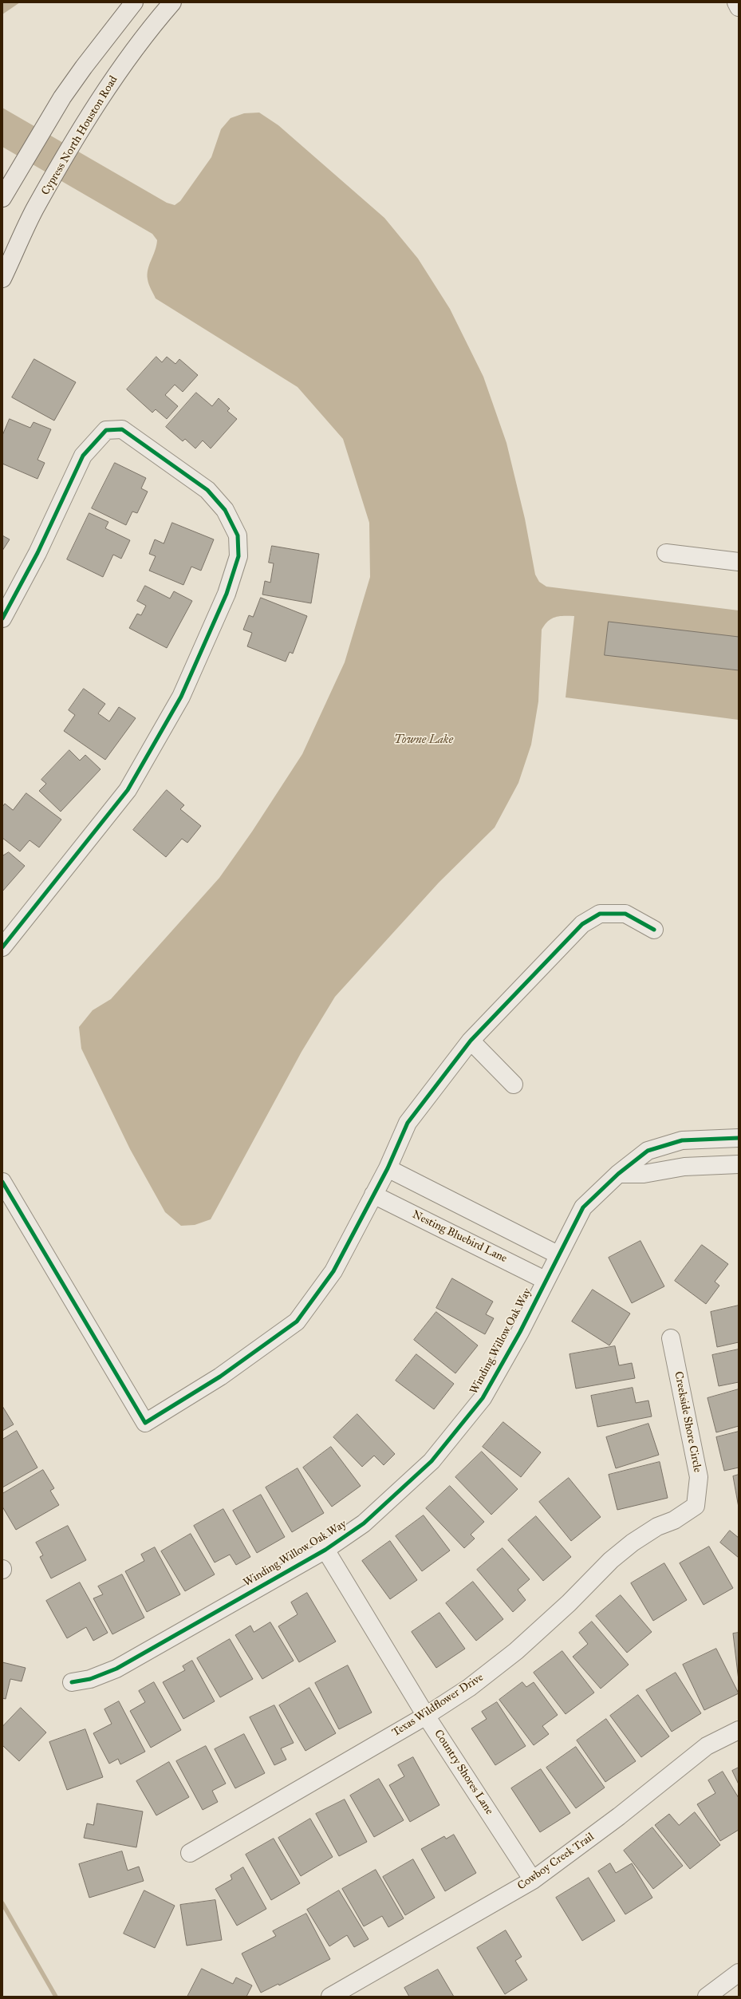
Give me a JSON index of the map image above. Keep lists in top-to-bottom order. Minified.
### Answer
{"streets":{"main road":["Cypress North Houston Road"],"street":["Nesting Bluebird Lane","Winding Willow Oak Way","Creekside Shore Circle","Texas Wildflower Drive","Country Shores Lane","Cowboy Creek Trail"]},"crossings":[["Nesting Bluebird Lane","Winding Willow Oak Way"],["Winding Willow Oak Way","Country Shores Lane"],["Creekside Shore Circle","Texas Wildflower Drive"],["Texas Wildflower Drive","Country Shores Lane"],["Country Shores Lane","Cowboy Creek Trail"]],"water":["Towne Lake"]}
